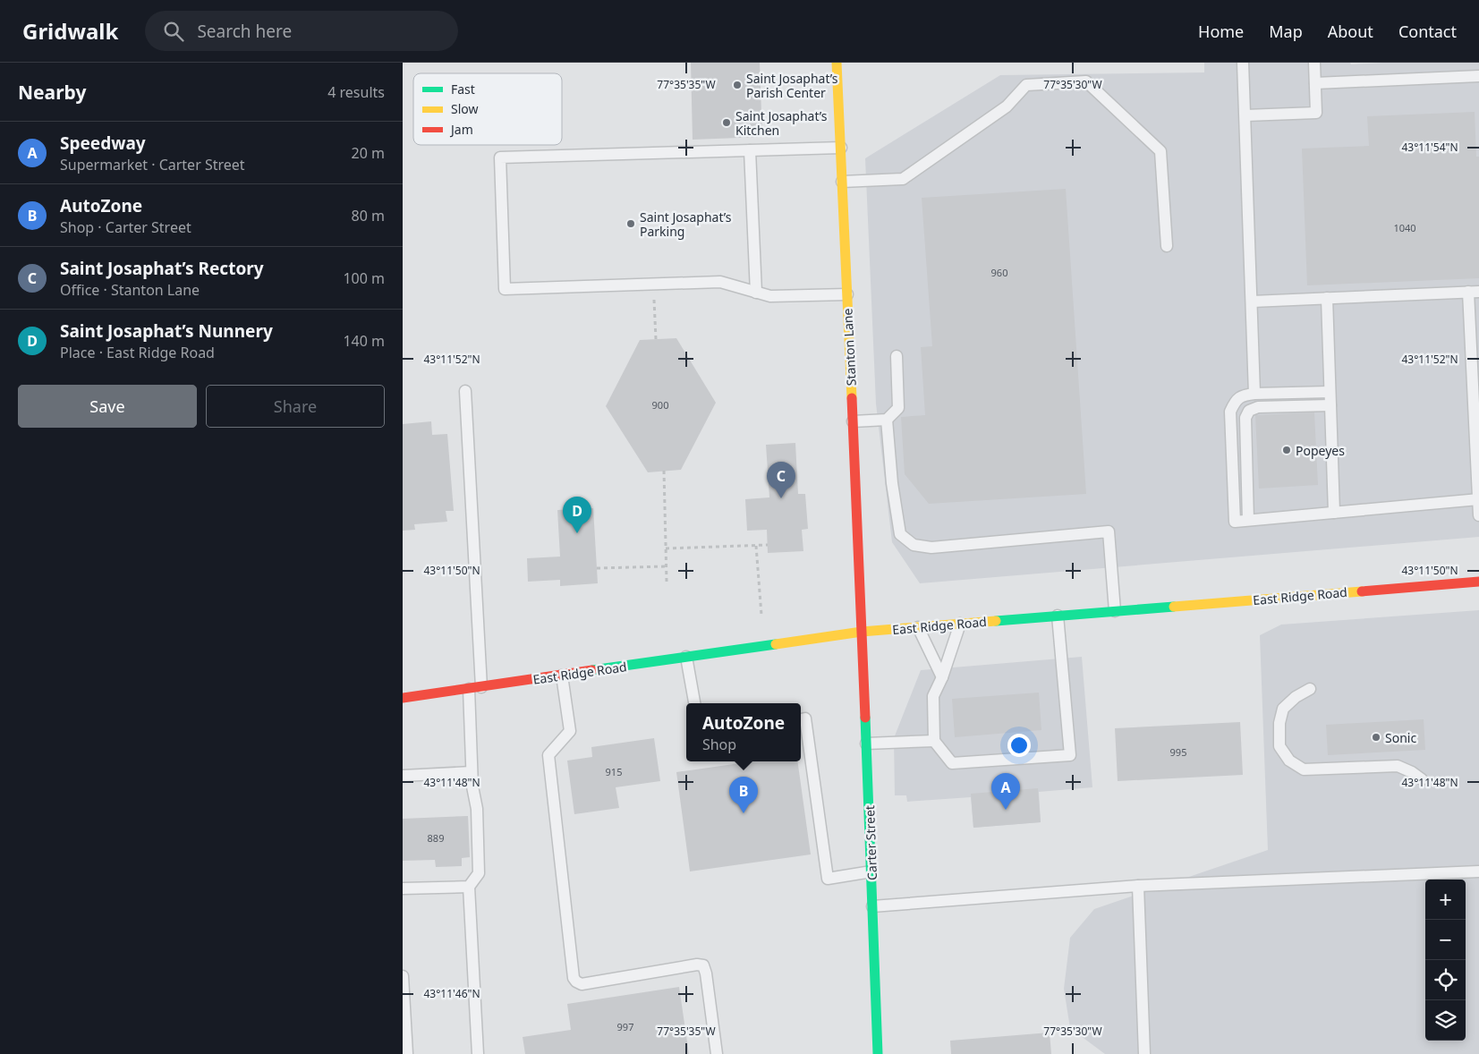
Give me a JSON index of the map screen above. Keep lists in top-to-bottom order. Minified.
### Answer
{"streets":{"main road":["Stanton Lane","East Ridge Road","Carter Street"]},"crossings":[["Stanton Lane","East Ridge Road"],["Stanton Lane","Carter Street"],["East Ridge Road","Carter Street"]],"places":["Saint Josaphat’s Parish Center","Saint Josaphat’s Kitchen","Saint Josaphat’s Parking","Popeyes","Sonic"],"house_numbers":["1040","960","900","995","915","889","997"],"legend":["Fast","Slow","Jam"],"page":{"header":"Gridwalk","search":"Search here","nav":["Home","Map","About","Contact"],"heading":["Nearby","4 results"],"list":[{"mark":"A","name":"Speedway","note":"Supermarket · Carter Street","value":"20 m"},{"mark":"B","name":"AutoZone","note":"Shop · Carter Street","value":"80 m"},{"mark":"C","name":"Saint Josaphat’s Rectory","note":"Office · Stanton Lane","value":"100 m"},{"mark":"D","name":"Saint Josaphat’s Nunnery","note":"Place · East Ridge Road","value":"140 m"}],"buttons":["Save","Share"],"pins":["C","D","A","B"],"popup":["AutoZone","Shop"],"map_buttons":["+","−"]},"coordinates":["77°35'35\"W","77°35'30\"W","43°11'54\"N","43°11'52\"N","43°11'50\"N","43°11'48\"N","43°11'46\"N"]}
